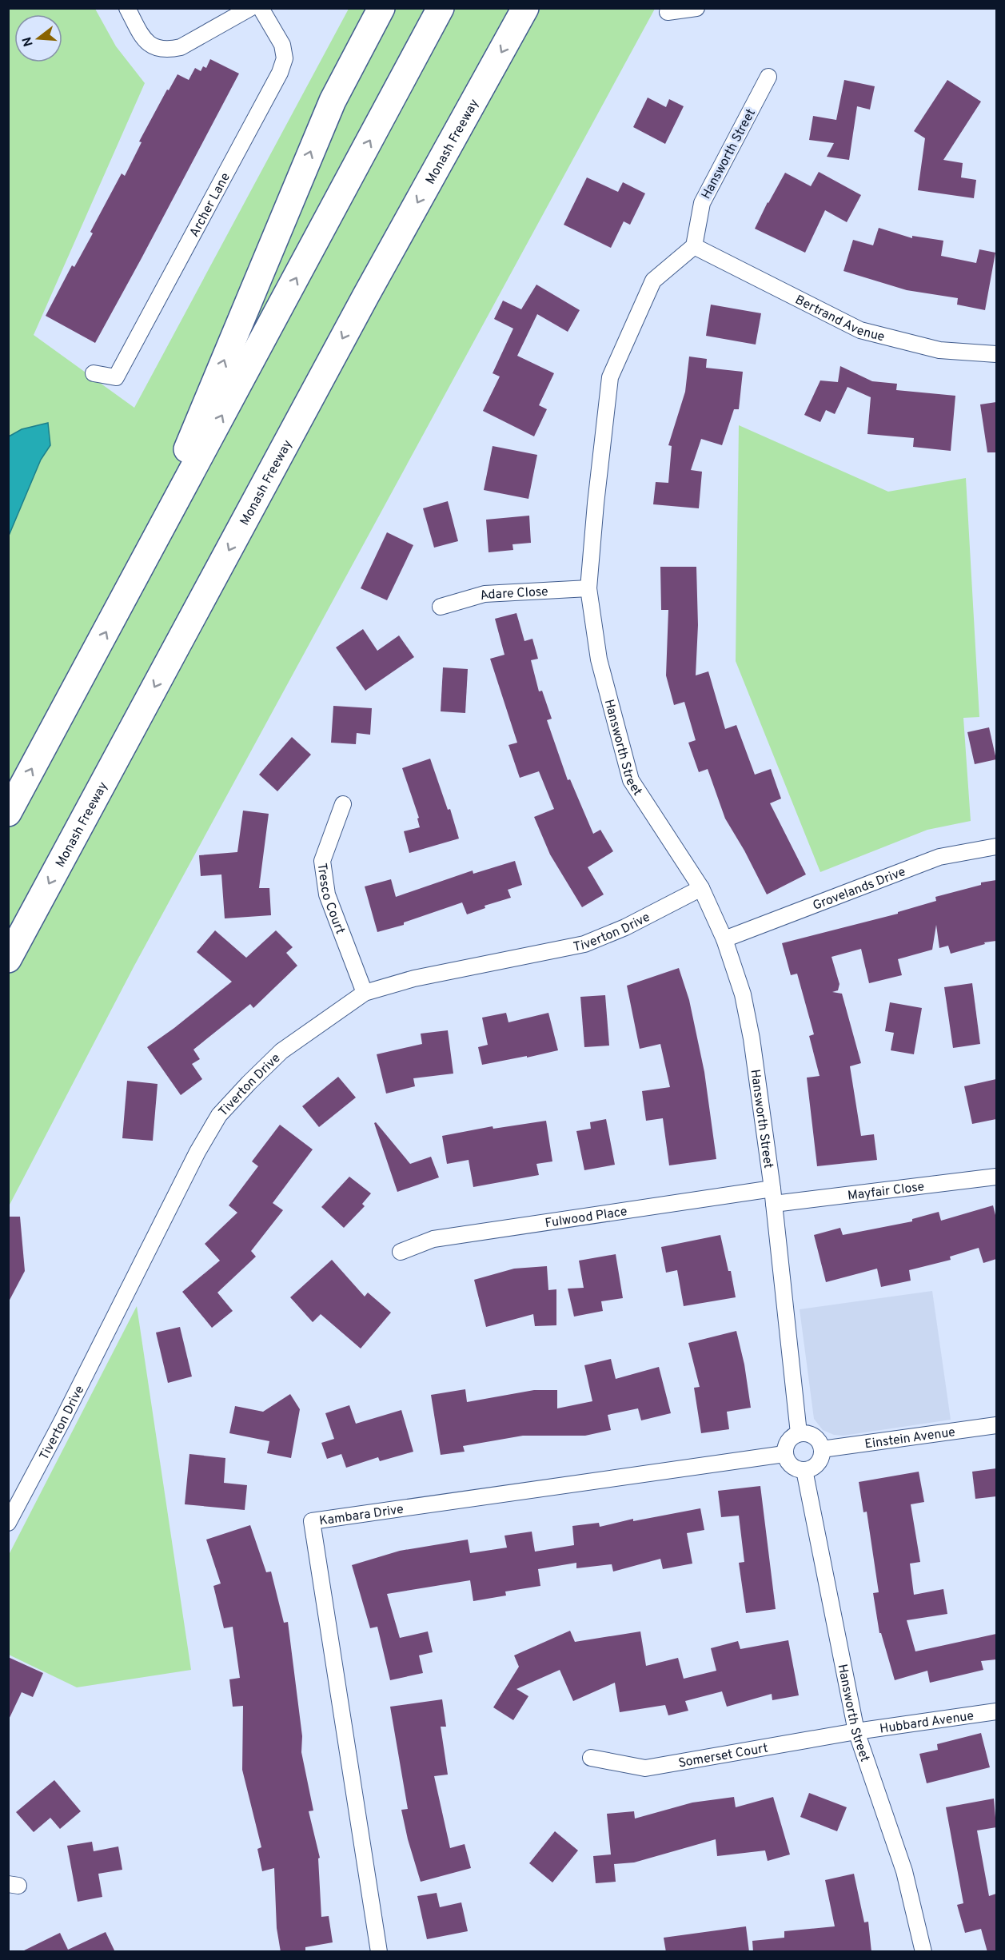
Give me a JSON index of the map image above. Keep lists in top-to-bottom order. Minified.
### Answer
{"streets":{"highway":["Monash Freeway"],"street":["Hansworth Street","Archer Lane","Bertrand Avenue","Adare Close","Grovelands Drive","Tresco Court","Tiverton Drive","Mayfair Close","Fulwood Place","Einstein Avenue","Kambara Drive","Hubbard Avenue","Somerset Court"]},"crossings":[["Hansworth Street","Bertrand Avenue"],["Hansworth Street","Adare Close"],["Hansworth Street","Grovelands Drive"],["Hansworth Street","Tiverton Drive"],["Hansworth Street","Mayfair Close"],["Hansworth Street","Fulwood Place"],["Hansworth Street","Einstein Avenue"],["Hansworth Street","Kambara Drive"],["Hansworth Street","Hubbard Avenue"],["Hansworth Street","Somerset Court"],["Tresco Court","Tiverton Drive"],["Einstein Avenue","Kambara Drive"],["Hubbard Avenue","Somerset Court"]],"north":"left"}
